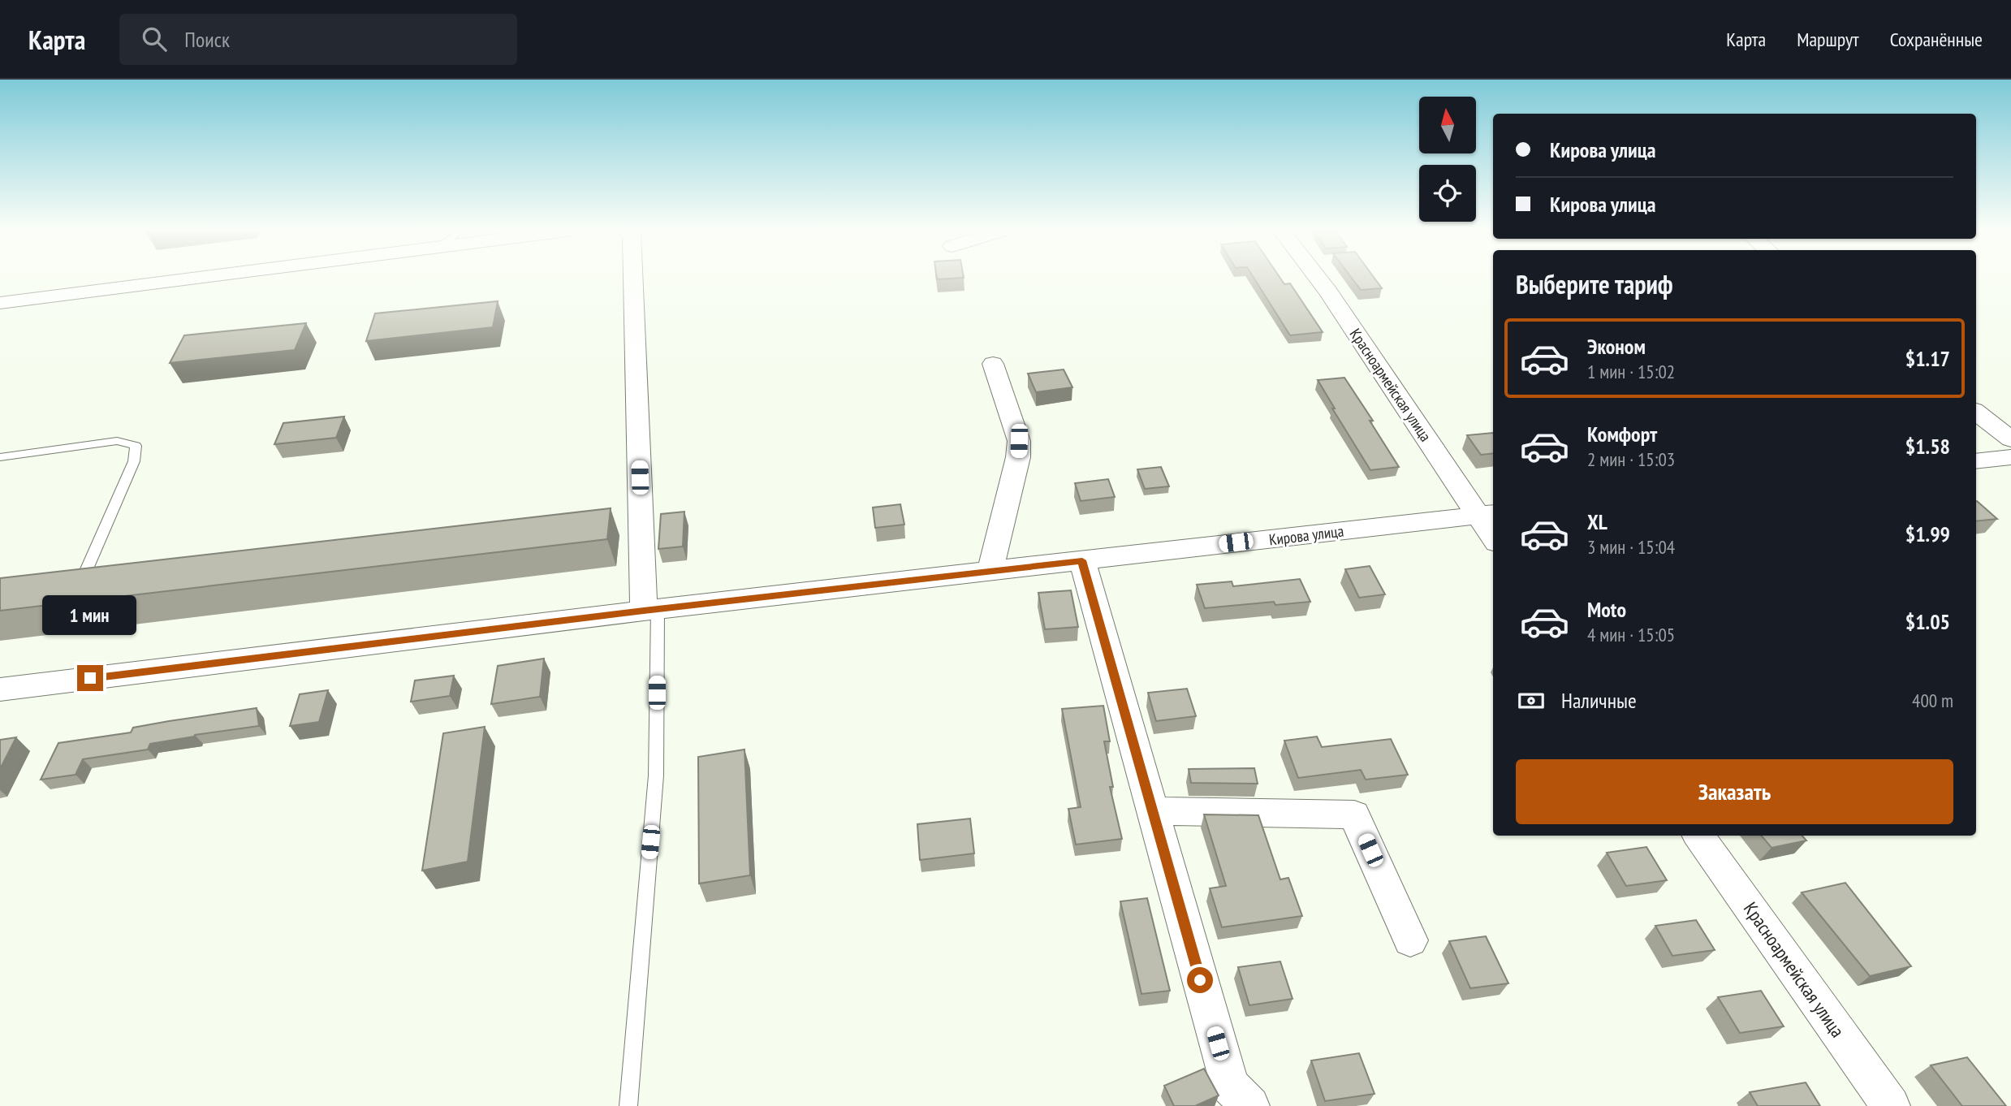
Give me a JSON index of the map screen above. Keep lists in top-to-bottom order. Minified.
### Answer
{"streets":{"street":["Красноармейская улица","Кирова улица"]},"crossings":[["Красноармейская улица","Кирова улица"]],"north":"top","page":{"header":"Карта","search":"Поиск","nav":["Карта","Маршрут","Сохранённые"],"banner":["Кирова улица","Кирова улица"],"heading":"Выберите тариф","list":[{"name":"Эконом","note":"1 мин · 15:02","value":"$1.17"},{"name":"Комфорт","note":"2 мин · 15:03","value":"$1.58"},{"name":"XL","note":"3 мин · 15:04","value":"$1.99"},{"name":"Moto","note":"4 мин · 15:05","value":"$1.05"}],"bubble":"1 мин","pay":["Наличные","400 m"],"buttons":"Заказать"}}
